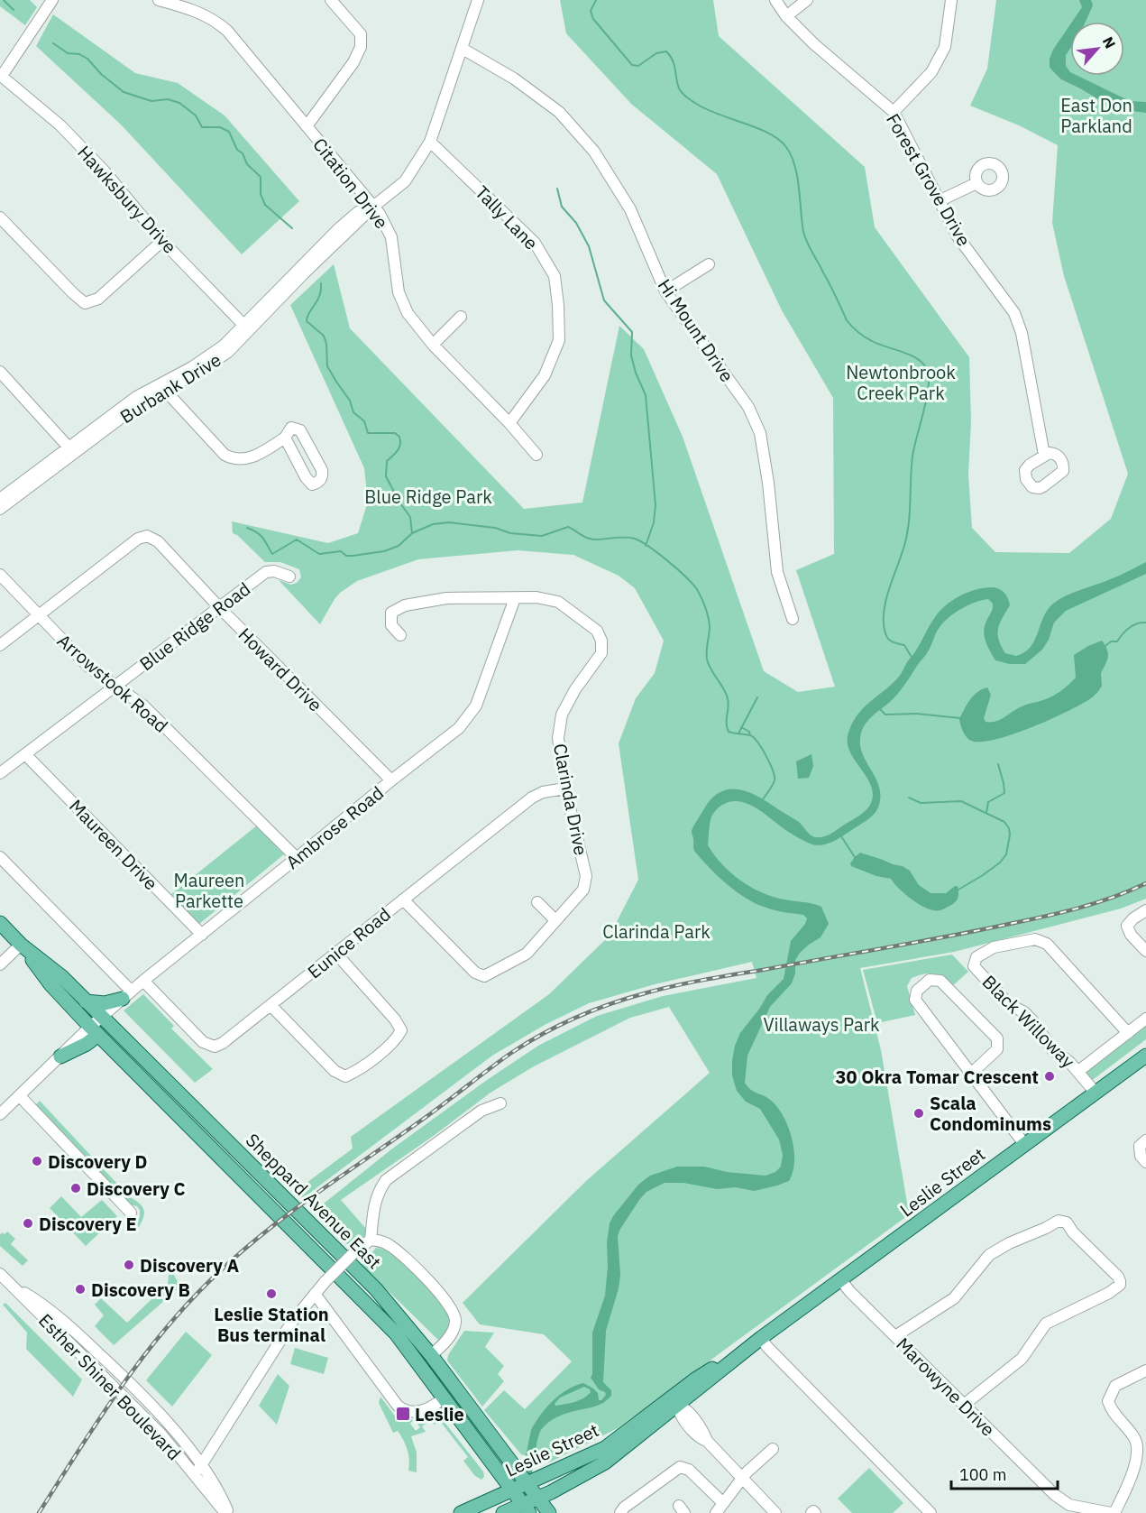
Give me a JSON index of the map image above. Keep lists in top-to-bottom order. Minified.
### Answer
{"streets":{"main road":["Leslie Street","Sheppard Avenue East"],"street":["Forest Grove Drive","Citation Drive","Hawksbury Drive","Tally Lane","Hi Mount Drive","Burbank Drive","Blue Ridge Road","Howard Drive","Arrowstook Road","Clarinda Drive","Ambrose Road","Maureen Drive","Eunice Road","Black Willoway","Esther Shiner Boulevard","Marowyne Drive"]},"crossings":[["Citation Drive","Tally Lane"],["Citation Drive","Burbank Drive"],["Hawksbury Drive","Burbank Drive"],["Tally Lane","Burbank Drive"],["Hi Mount Drive","Burbank Drive"],["Blue Ridge Road","Howard Drive"],["Blue Ridge Road","Arrowstook Road"],["Blue Ridge Road","Maureen Drive"],["Howard Drive","Arrowstook Road"],["Howard Drive","Ambrose Road"],["Arrowstook Road","Ambrose Road"],["Clarinda Drive","Ambrose Road"],["Clarinda Drive","Eunice Road"],["Ambrose Road","Maureen Drive"],["Ambrose Road","Eunice Road"],["Ambrose Road","Sheppard Avenue East"],["Black Willoway","Leslie Street"],["Leslie Street","Sheppard Avenue East"],["Leslie Street","Marowyne Drive"]],"parks":["East Don Parkland","Newtonbrook Creek Park","Blue Ridge Park","Maureen Parkette","Clarinda Park","Villaways Park"],"places":{"other":["30 Okra Tomar Crescent","Scala Condominums","Discovery D","Discovery C","Discovery E","Discovery A","Discovery B","Leslie Station Bus terminal"],"transit":["Leslie"]},"scale_bar":"100 m","north":"top right"}
